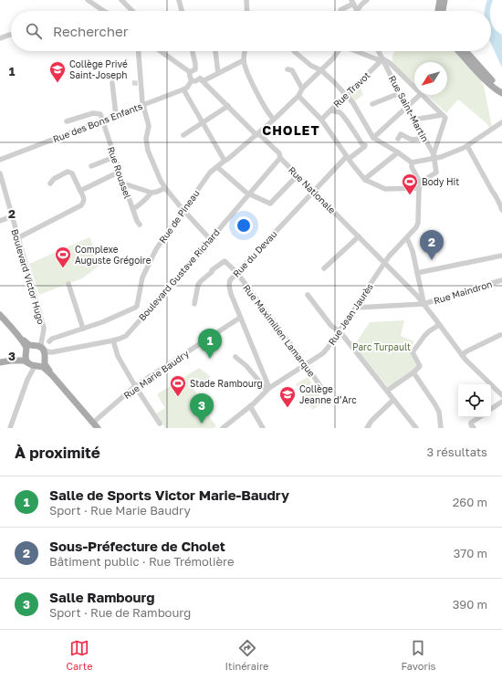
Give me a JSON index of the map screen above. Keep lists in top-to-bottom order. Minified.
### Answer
{"streets":{"street":["Rue Travot","Rue Saint-Martin","Rue des Bons Enfants","Rue Roussel","Rue Nationale","Rue de Pineau","Rue du Devau","Boulevard Gustave Richard","Boulevard Victor Hugo","Rue Maindron","Rue Jean Jaurès","Rue Maximilien Lamarque","Rue Marie Baudry"]},"crossings":[["Rue Travot","Rue Saint-Martin"],["Rue Travot","Rue du Devau"],["Rue des Bons Enfants","Rue Roussel"],["Rue Nationale","Rue du Devau"],["Rue Nationale","Boulevard Gustave Richard"],["Rue Nationale","Rue Maindron"],["Rue Nationale","Rue Jean Jaurès"],["Rue du Devau","Rue Jean Jaurès"],["Rue du Devau","Rue Maximilien Lamarque"],["Rue du Devau","Rue Marie Baudry"],["Boulevard Gustave Richard","Boulevard Victor Hugo"],["Rue Maindron","Rue Jean Jaurès"],["Rue Jean Jaurès","Rue Maximilien Lamarque"]],"districts":["CHOLET"],"parks":["Parc Turpault"],"places":{"school or university":["Collège Privé Saint-Joseph","Collège Jeanne d’Arc"],"sports":["Body Hit","Complexe Auguste Grégoire","Stade Rambourg"]},"north":"bottom left","page":{"search":"Rechercher","pins":["2","1","3"],"heading":["À proximité","3 résultats"],"list":[{"mark":"1","name":"Salle de Sports Victor Marie-Baudry","note":"Sport · Rue Marie Baudry","value":"260 m"},{"mark":"2","name":"Sous-Préfecture de Cholet","note":"Bâtiment public · Rue Trémolière","value":"370 m"},{"mark":"3","name":"Salle Rambourg","note":"Sport · Rue de Rambourg","value":"390 m"}],"nav":["Carte","Itinéraire","Favoris"]},"grid":{"rows":["1","2","3"]}}
